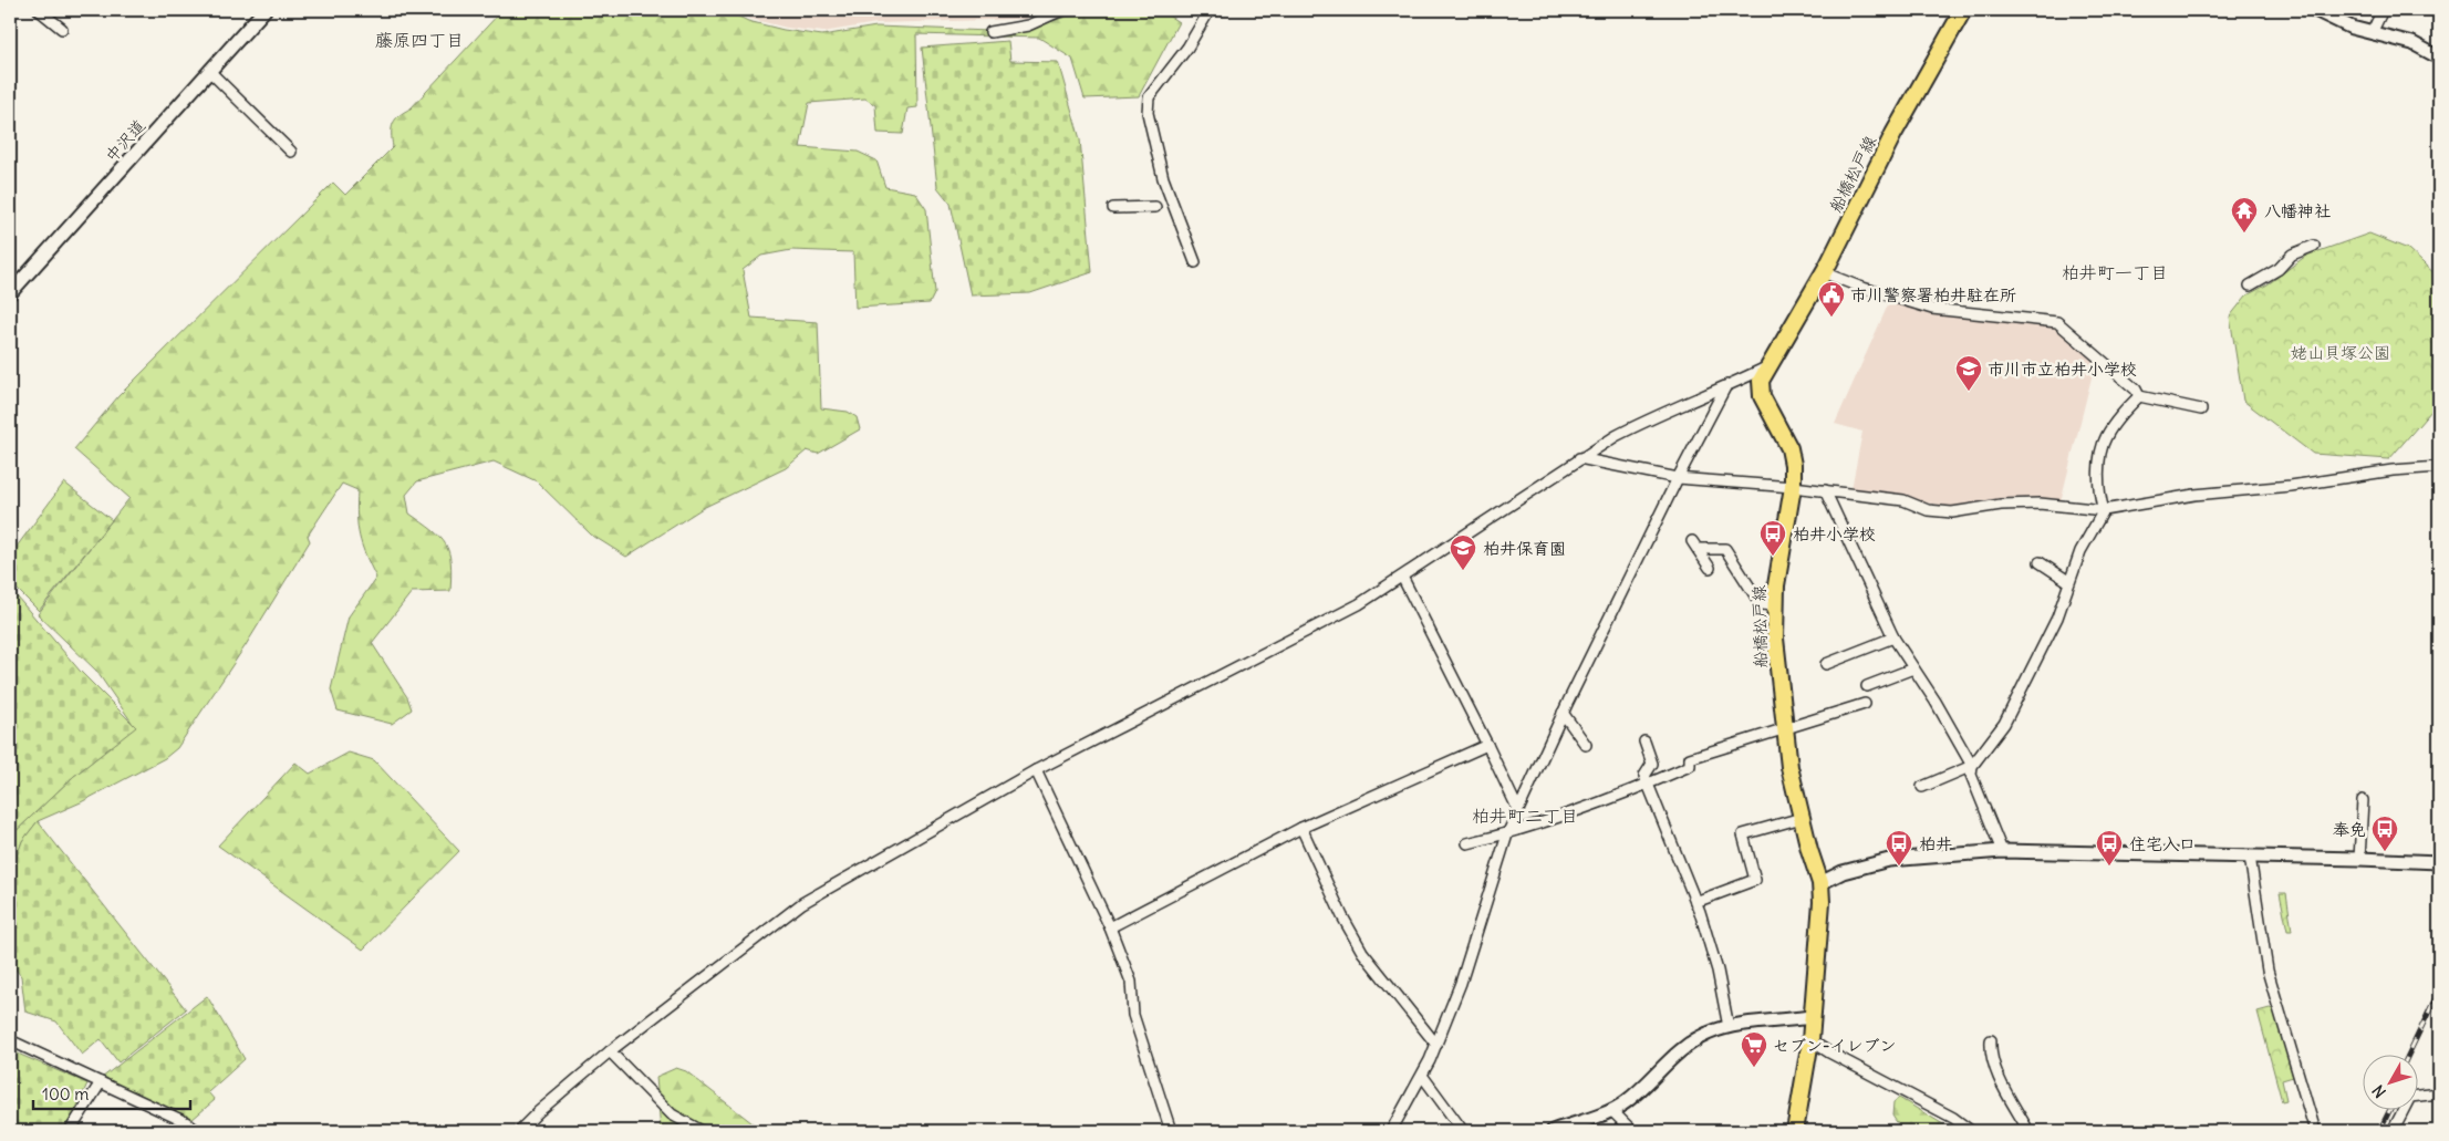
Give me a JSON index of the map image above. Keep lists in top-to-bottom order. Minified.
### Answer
{"streets":{"main road":["船橋松戸線"],"street":["中沢道"]},"districts":["藤原四丁目","柏井町一丁目","柏井町二丁目"],"parks":["姥山貝塚公園"],"places":{"temple":["八幡神社"],"public building":["市川警察署柏井駐在所"],"school or university":["市川市立柏井小学校","柏井保育園"],"bus stop":["柏井小学校","奉免","柏井","住宅入口"],"supermarket":["セブン-イレブン"]},"scale_bar":"100 m","north":"bottom left"}
